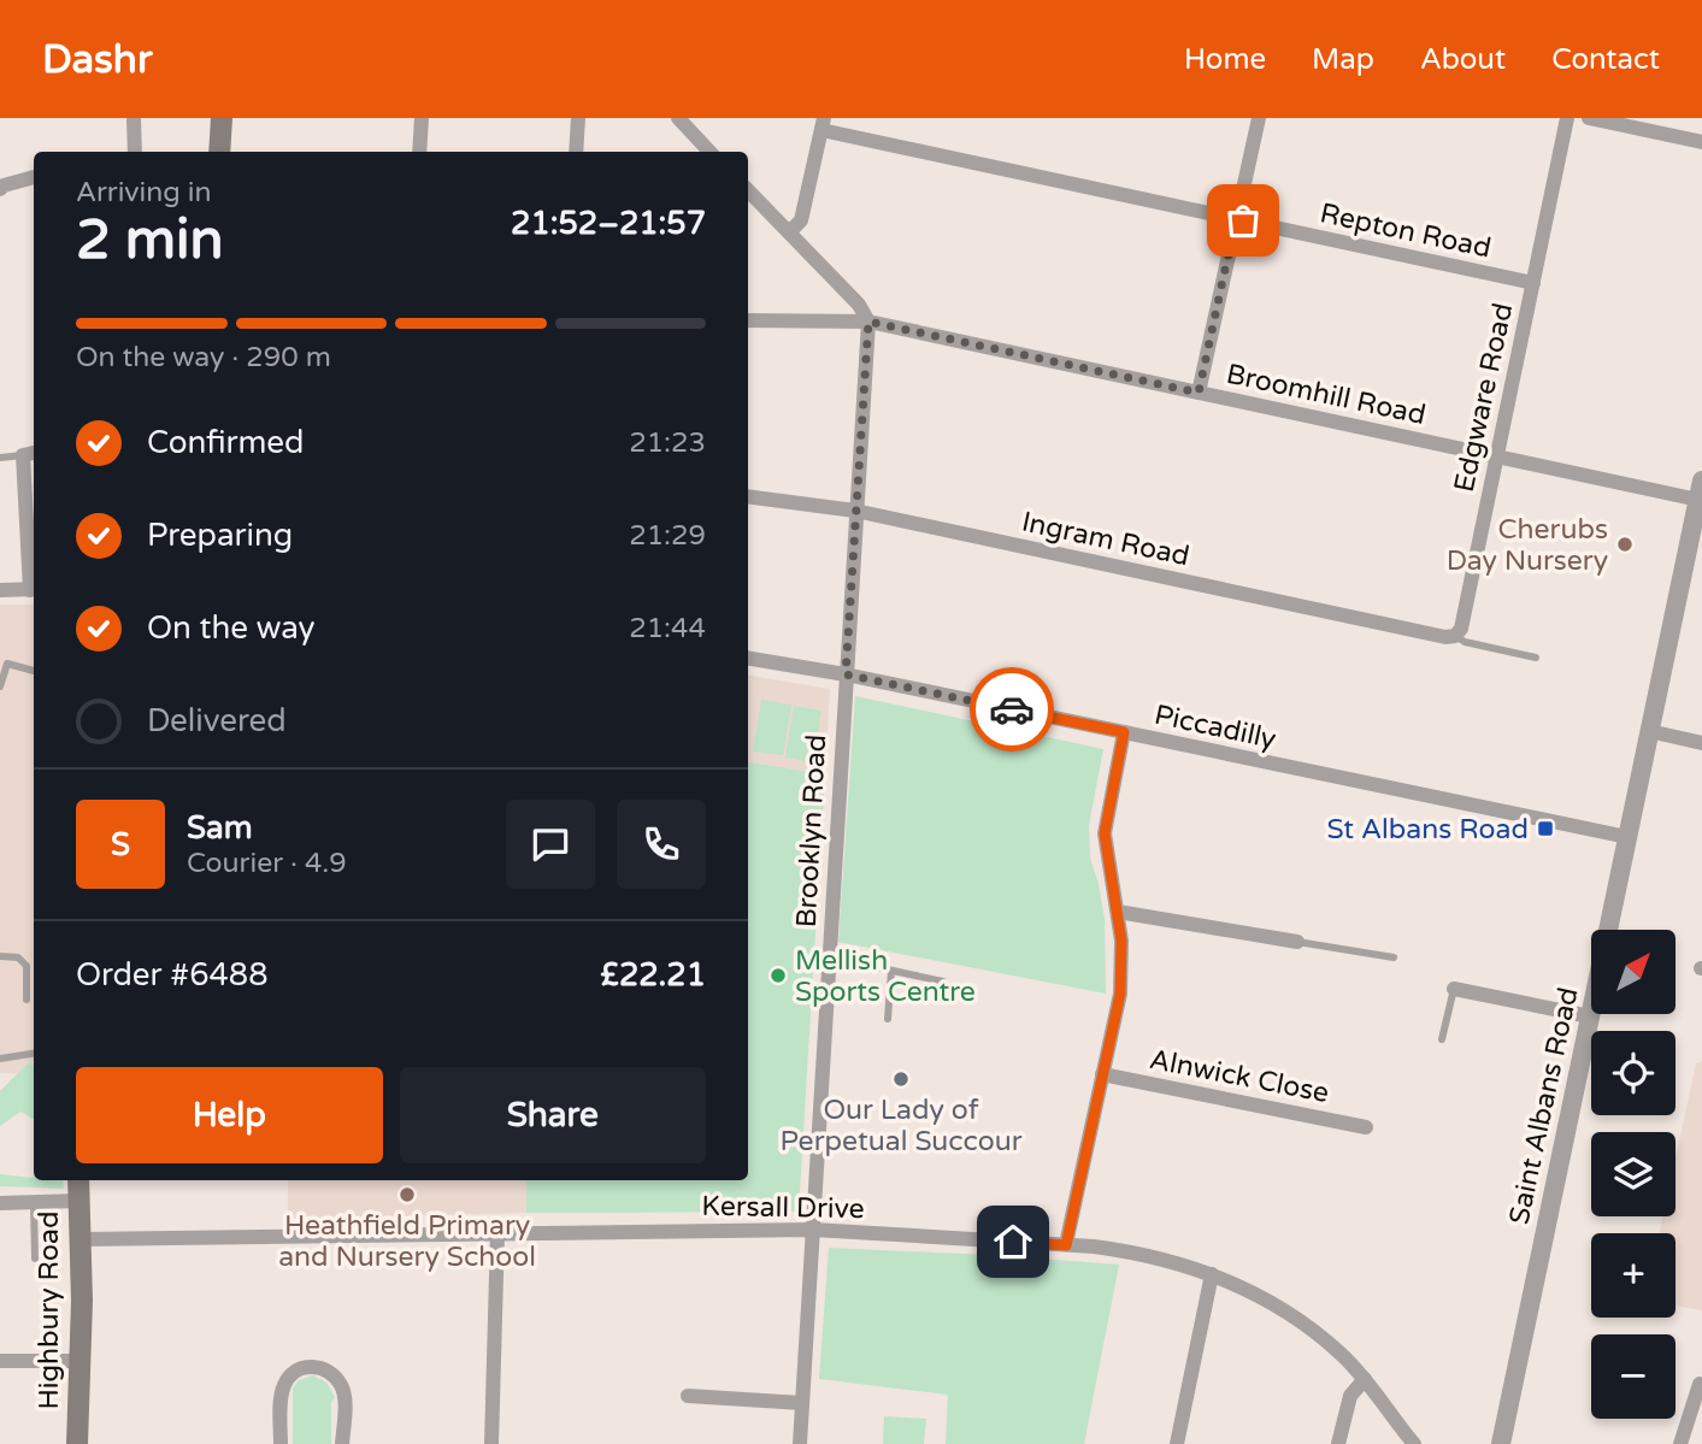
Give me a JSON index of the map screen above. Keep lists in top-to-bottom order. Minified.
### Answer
{"streets":{"main road":["Highbury Road"],"street":["Repton Road","Broomhill Road","Edgware Road","Ingram Road","Piccadilly","Brooklyn Road","Alnwick Close","Saint Albans Road","Kersall Drive"]},"crossings":[["Repton Road","Edgware Road"],["Broomhill Road","Edgware Road"],["Broomhill Road","Brooklyn Road"],["Broomhill Road","Saint Albans Road"],["Edgware Road","Ingram Road"],["Ingram Road","Brooklyn Road"],["Piccadilly","Brooklyn Road"],["Piccadilly","Saint Albans Road"],["Brooklyn Road","Kersall Drive"],["Kersall Drive","Highbury Road"]],"places":{"other":["Cherubs Day Nursery","Mellish Sports Centre","Our Lady of Perpetual Succour","Heathfield Primary and Nursery School"],"transit":["St Albans Road"]},"north":"top right","page":{"header":"Dashr","nav":["Home","Map","About","Contact"],"heading":["2 min","Arriving in","21:52–21:57"],"panel":["Sam","Courier · 4.9","Order #6488","£22.21"],"bar":"On the way · 290 m","list":[["Confirmed","21:23"],["Preparing","21:29"],["On the way","21:44"],"Delivered"],"round":"S","map_buttons":["+","−"],"buttons":["Help","Share"]}}
